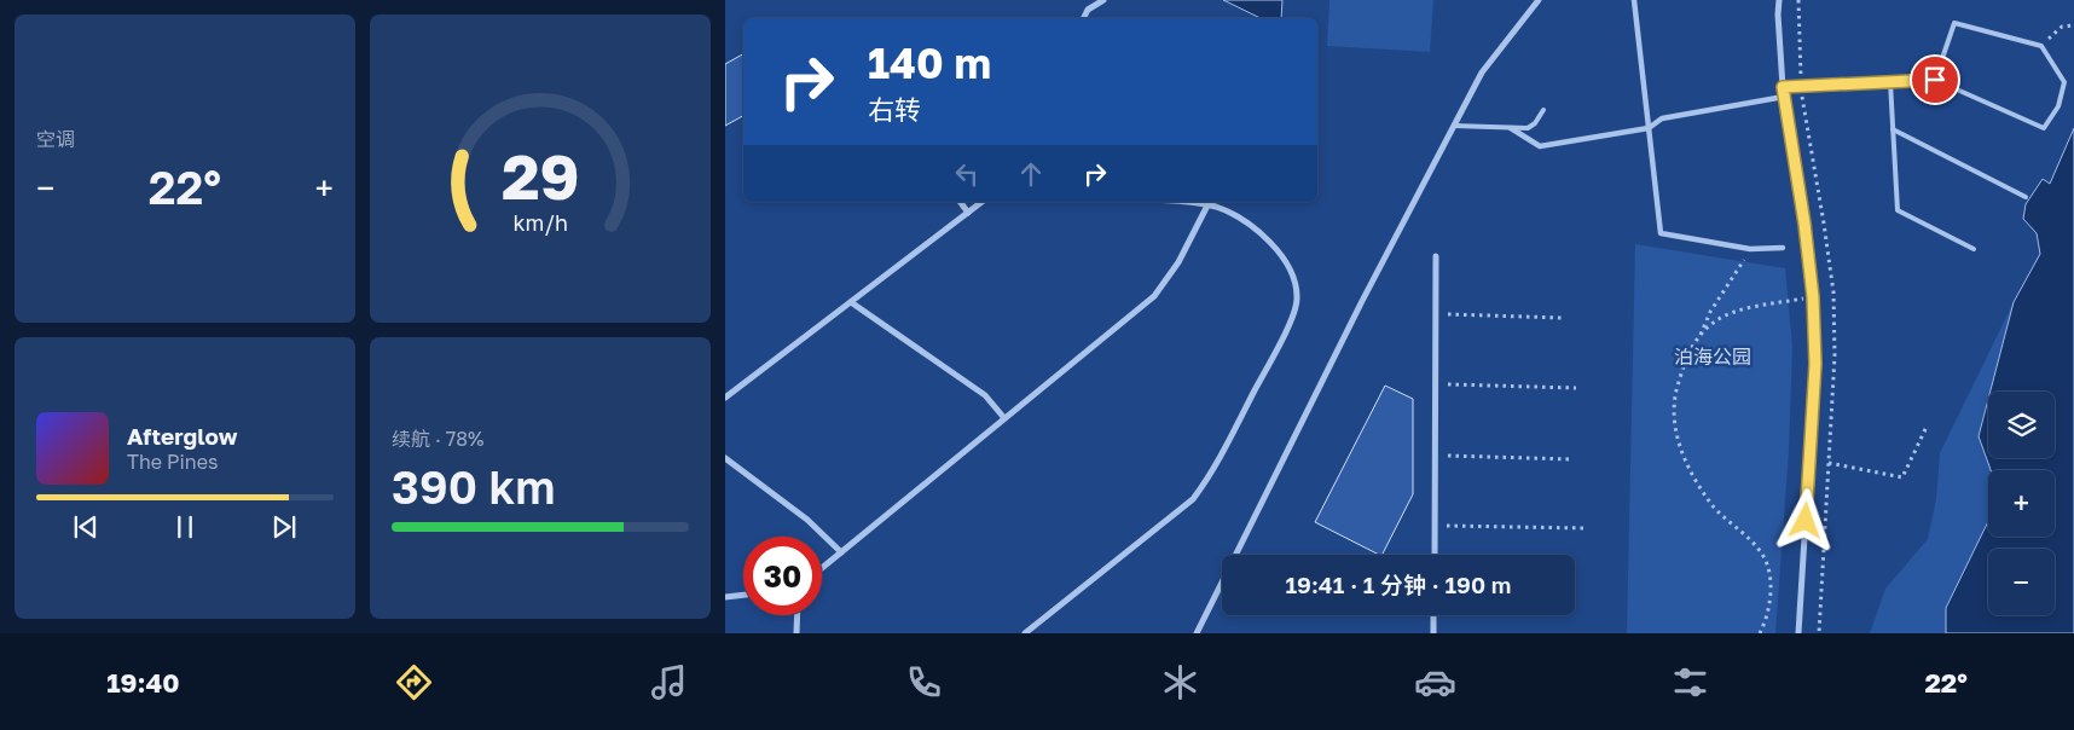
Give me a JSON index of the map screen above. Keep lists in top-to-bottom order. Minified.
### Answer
{"parks":["泊海公园"],"page":{"tile":["空调",["续航 · 78%","390 km"]],"turn":["140 m","右转"],"heat":["−","22°","+"],"map_buttons":["+","−"],"song":["Afterglow","The Pines"],"limit":"30","trip":"19:41 · 1 分钟 · 190 m","tabs":["19:40","22°"],"gauge":["29","km/h"]}}
